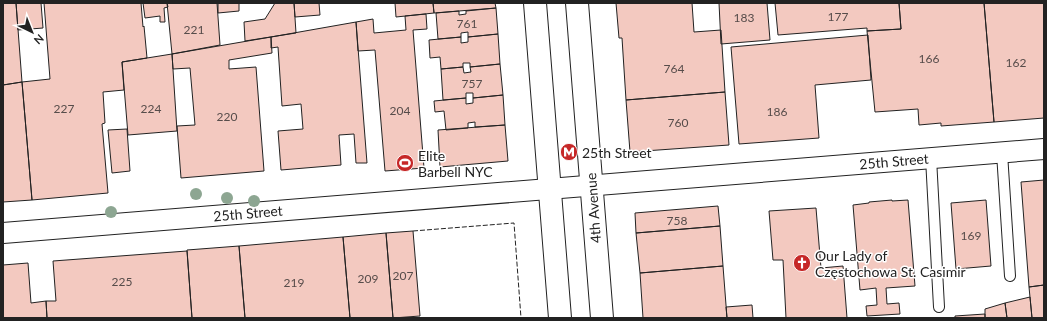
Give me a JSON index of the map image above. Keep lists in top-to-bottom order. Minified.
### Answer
{"streets":{"main road":["4th Avenue"],"street":["25th Street"]},"crossings":[["25th Street","4th Avenue"]],"places":{"metro station":["25th Street"],"sports":["Elite Barbell NYC"],"church":["Our Lady of Częstochowa St. Casimir"]},"house_numbers":["177","183","761","221","166","162","764","757","227","224","204","186","220","760","758","169","207","209","225","219"],"north":"bottom right"}
